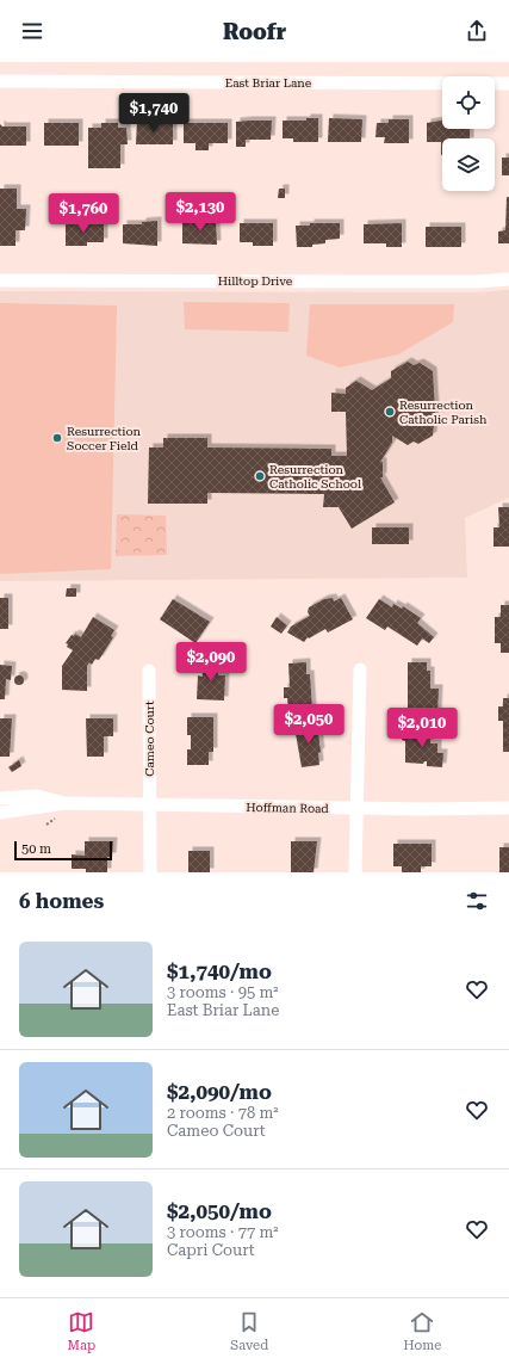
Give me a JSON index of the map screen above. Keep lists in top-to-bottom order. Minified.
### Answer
{"streets":{"street":["East Briar Lane","Hilltop Drive","Cameo Court","Hoffman Road"]},"crossings":[["Cameo Court","Hoffman Road"]],"places":["Resurrection Catholic Parish","Resurrection Soccer Field","Resurrection Catholic School"],"scale_bar":"50 m","page":{"header":"Roofr","price":["$1,740","$2,130","$1,760","$2,090","$2,050","$2,010"],"scale":"50 m","heading":"6 homes","list":[{"name":"$1,740/mo","note":"3 rooms · 95 m² · East Briar Lane"},{"name":"$2,090/mo","note":"2 rooms · 78 m² · Cameo Court"},{"name":"$2,050/mo","note":"3 rooms · 77 m² · Capri Court"}],"tabs":["Map","Saved","Home"]}}
